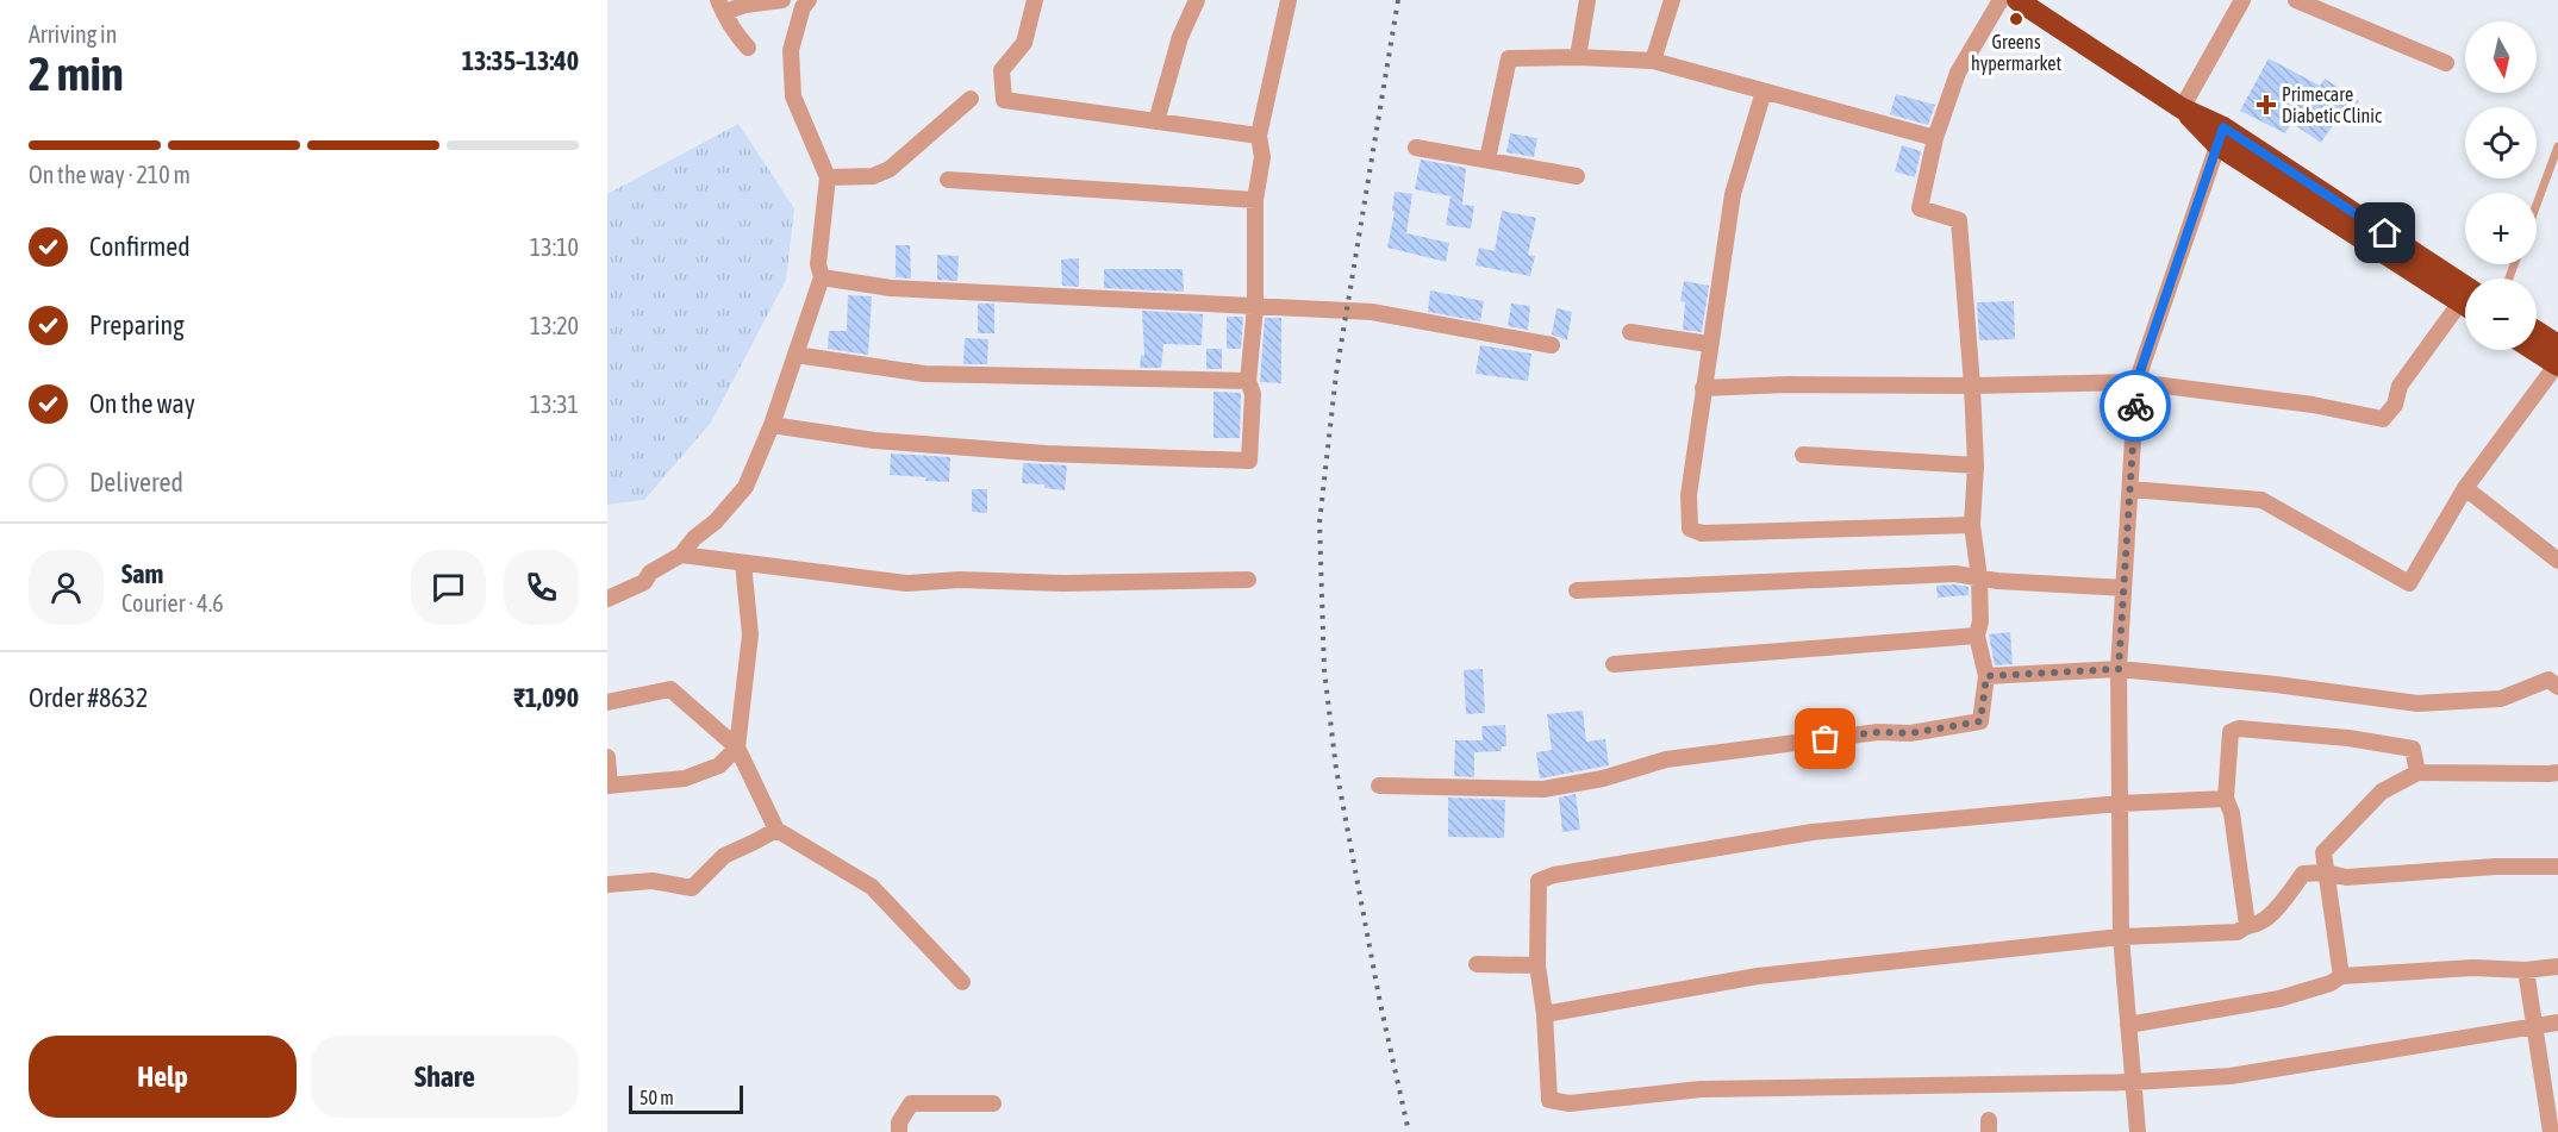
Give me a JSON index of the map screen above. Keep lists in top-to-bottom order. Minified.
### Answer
{"places":{"other":["Greens hypermarket"],"health":["Primecare Diabetic Clinic"]},"scale_bar":"50 m","north":"bottom","page":{"heading":["2 min","Arriving in","13:35–13:40"],"panel":["Sam","Courier · 4.6","Order #8632","₹1,090"],"map_buttons":["+","−"],"bar":"On the way · 210 m","list":[["Confirmed","13:10"],["Preparing","13:20"],["On the way","13:31"],"Delivered"],"buttons":["Help","Share"],"scale":"50 m"}}
